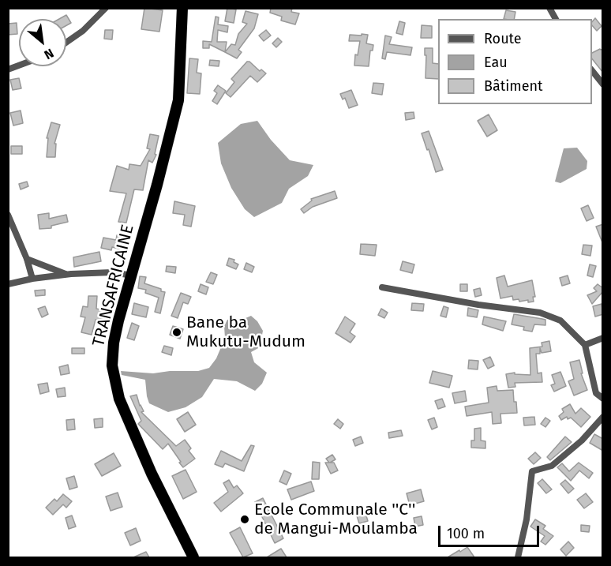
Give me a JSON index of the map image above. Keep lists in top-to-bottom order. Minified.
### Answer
{"streets":{"highway":["TRANSAFRICAINE"]},"places":["Bane ba Mukutu-Mudum","Ecole Communale ''C'' de Mangui-Moulamba"],"legend":["Route","Eau","Bâtiment"],"scale_bar":"100 m","north":"bottom right"}
